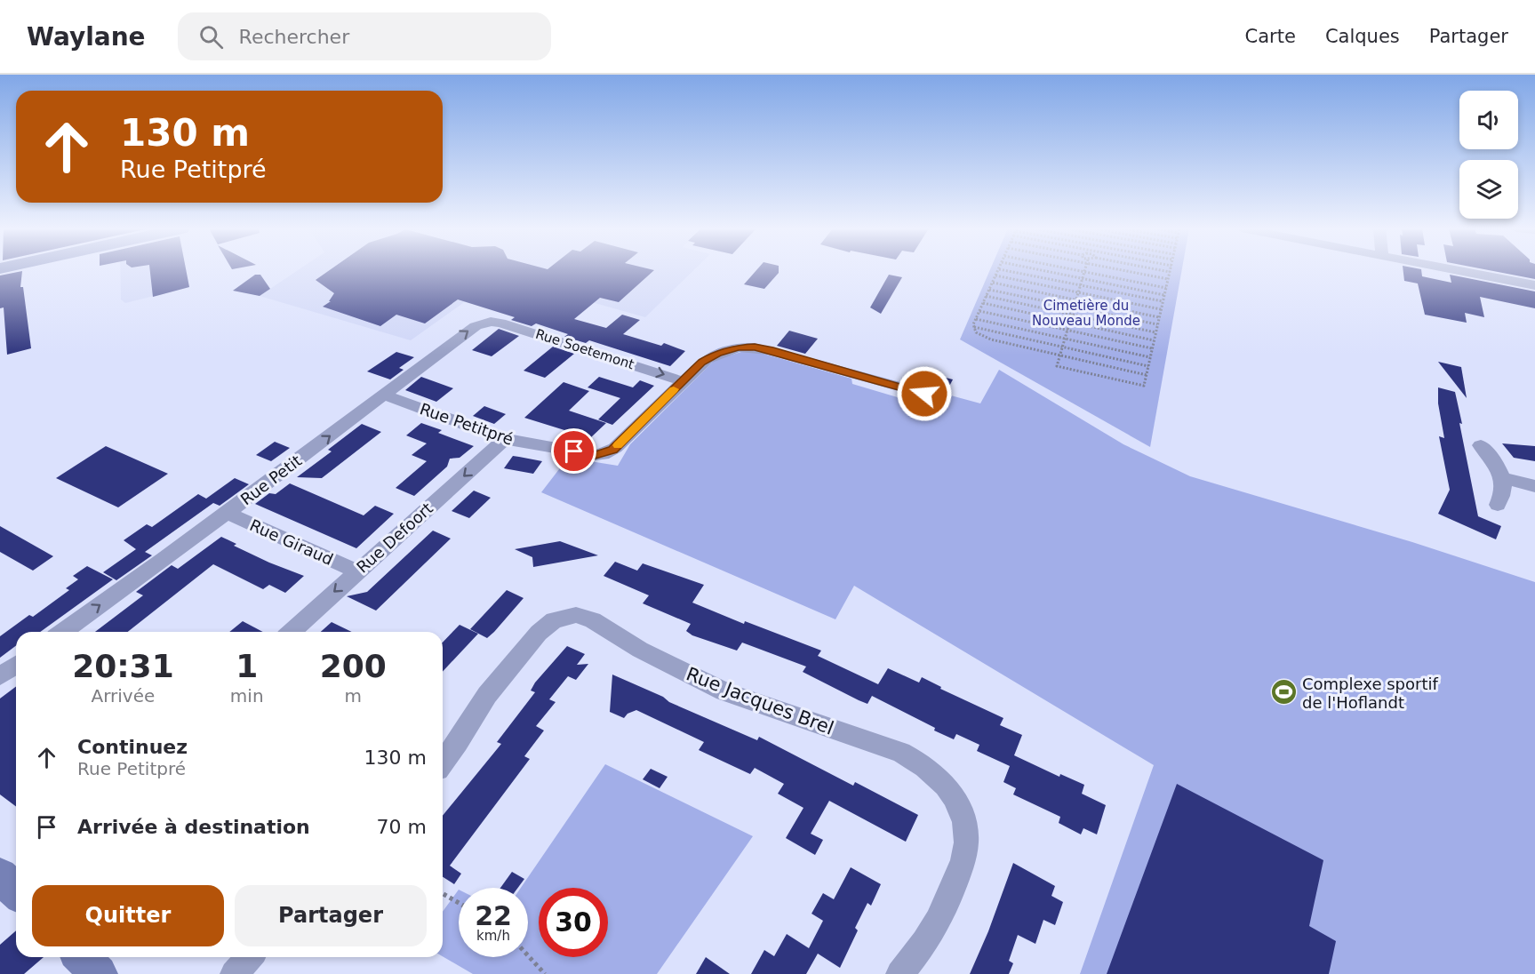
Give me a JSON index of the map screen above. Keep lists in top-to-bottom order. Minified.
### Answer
{"streets":{"street":["Rue Soetemont","Rue Petitpré","Rue Petit","Rue Defoort","Rue Giraud","Rue Jacques Brel"]},"crossings":[["Rue Soetemont","Rue Petitpré"],["Rue Soetemont","Rue Petit"],["Rue Petitpré","Rue Petit"],["Rue Petitpré","Rue Defoort"],["Rue Petit","Rue Giraud"],["Rue Defoort","Rue Giraud"]],"one_way":["Rue Soetemont","Rue Petit","Rue Defoort"],"parks":["Cimetière du Nouveau Monde"],"places":{"sports":["Complexe sportif de l'Hoflandt"]},"page":{"header":"Waylane","search":"Rechercher","nav":["Carte","Calques","Partager"],"turn":["130 m","Rue Petitpré"],"eta":["20:31","Arrivée","1","min","200","m"],"list":[{"name":"Continuez","note":"Rue Petitpré","value":"130 m"},{"name":"Arrivée à destination","value":"70 m"}],"buttons":["Quitter","Partager"],"speed":"22 km/h","limit":"30"}}
